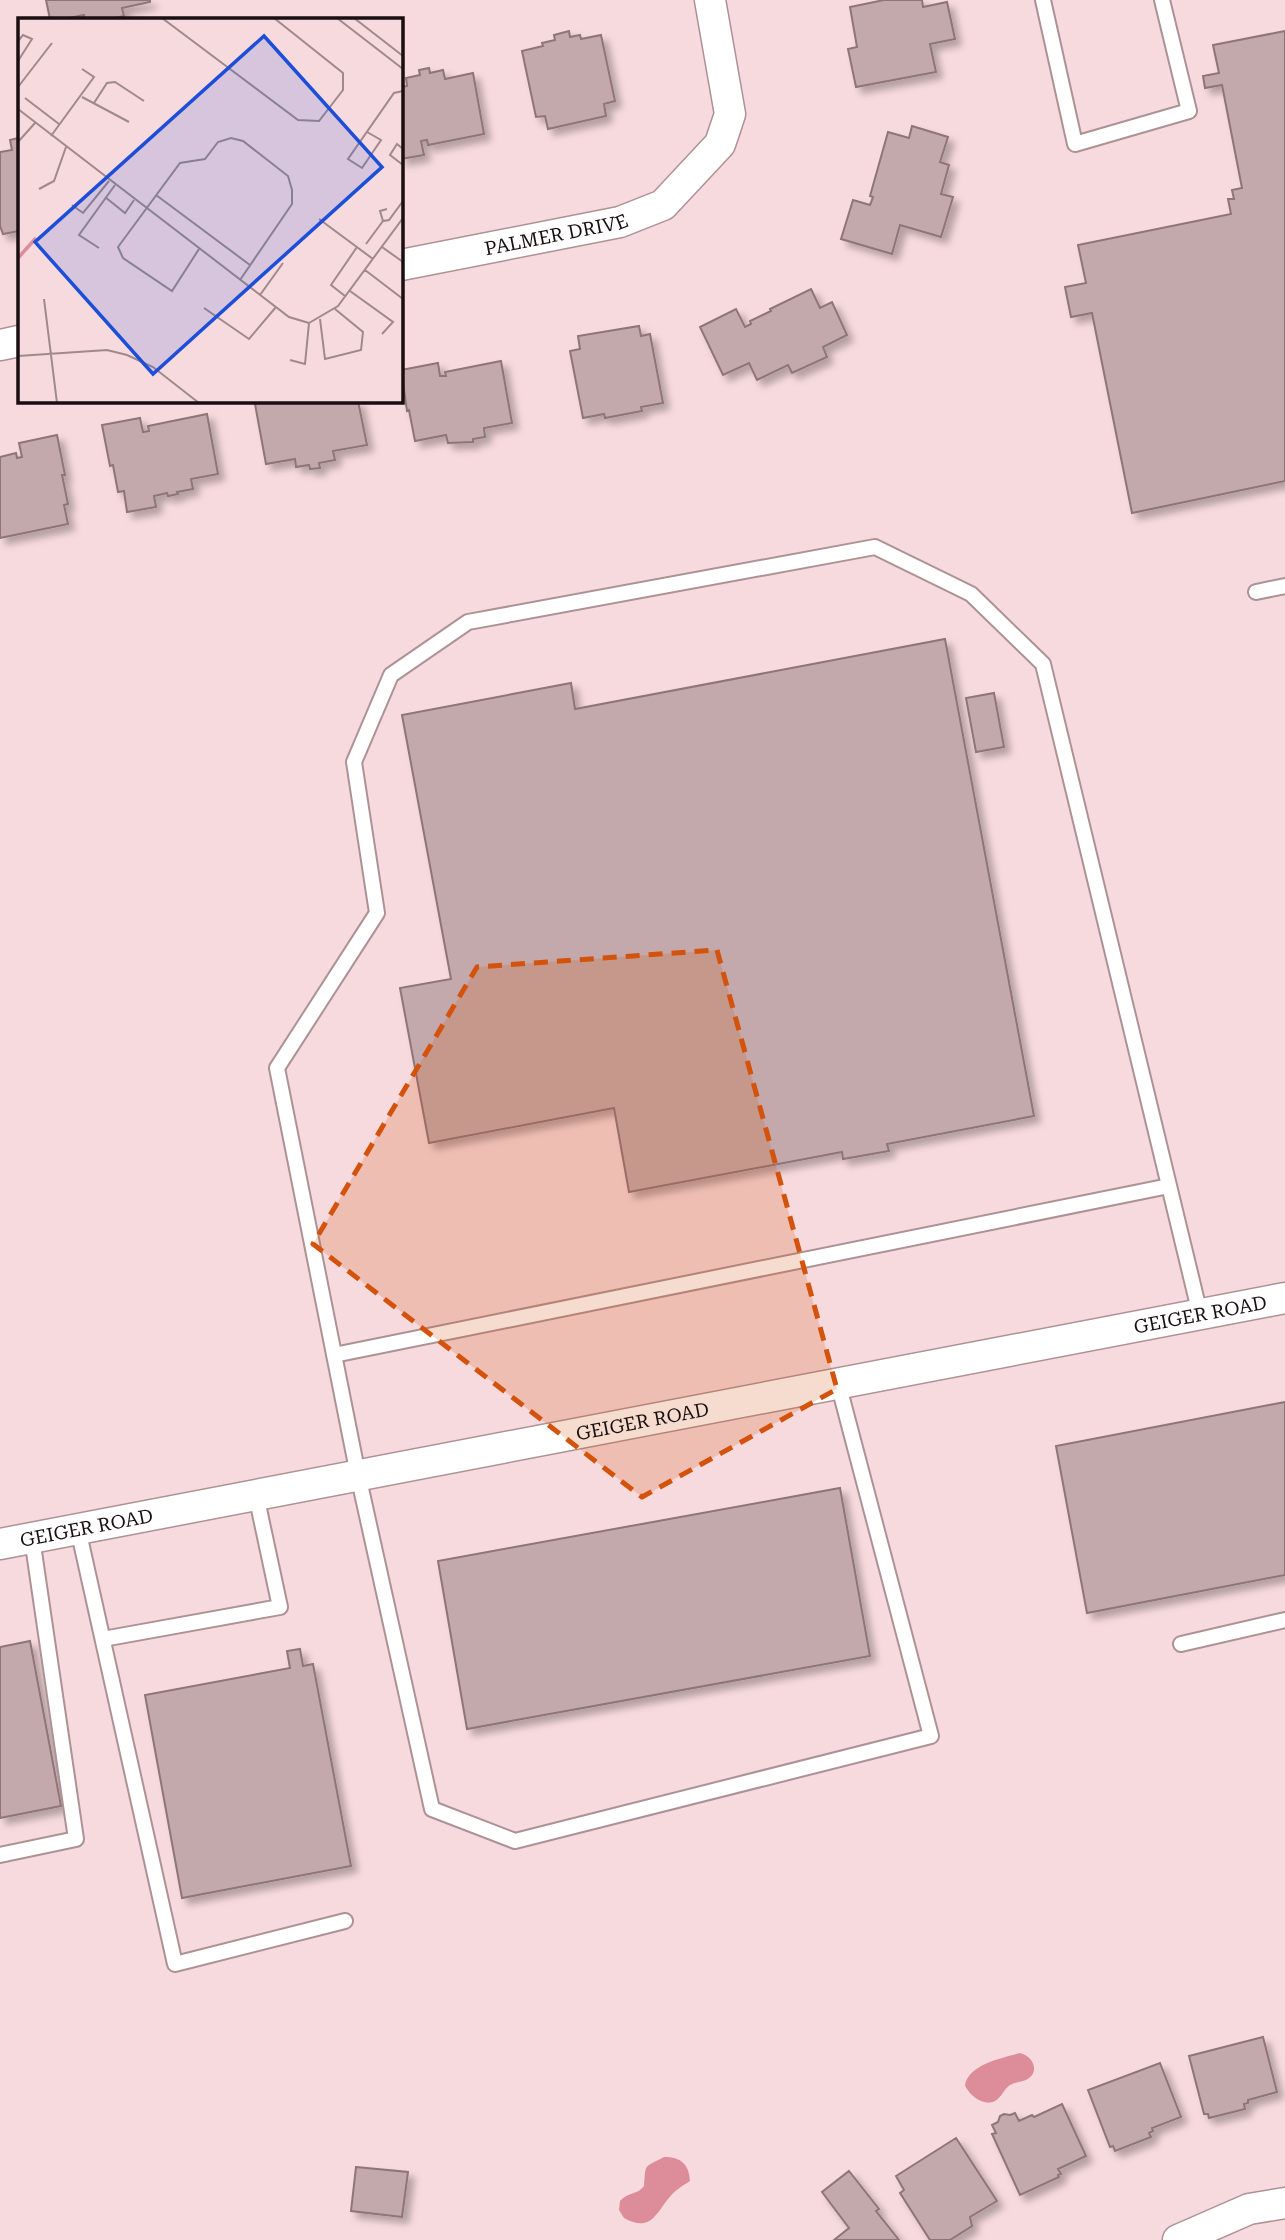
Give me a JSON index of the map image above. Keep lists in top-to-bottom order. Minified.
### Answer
{"streets":{"street":["PALMER DRIVE","GEIGER ROAD"]}}
